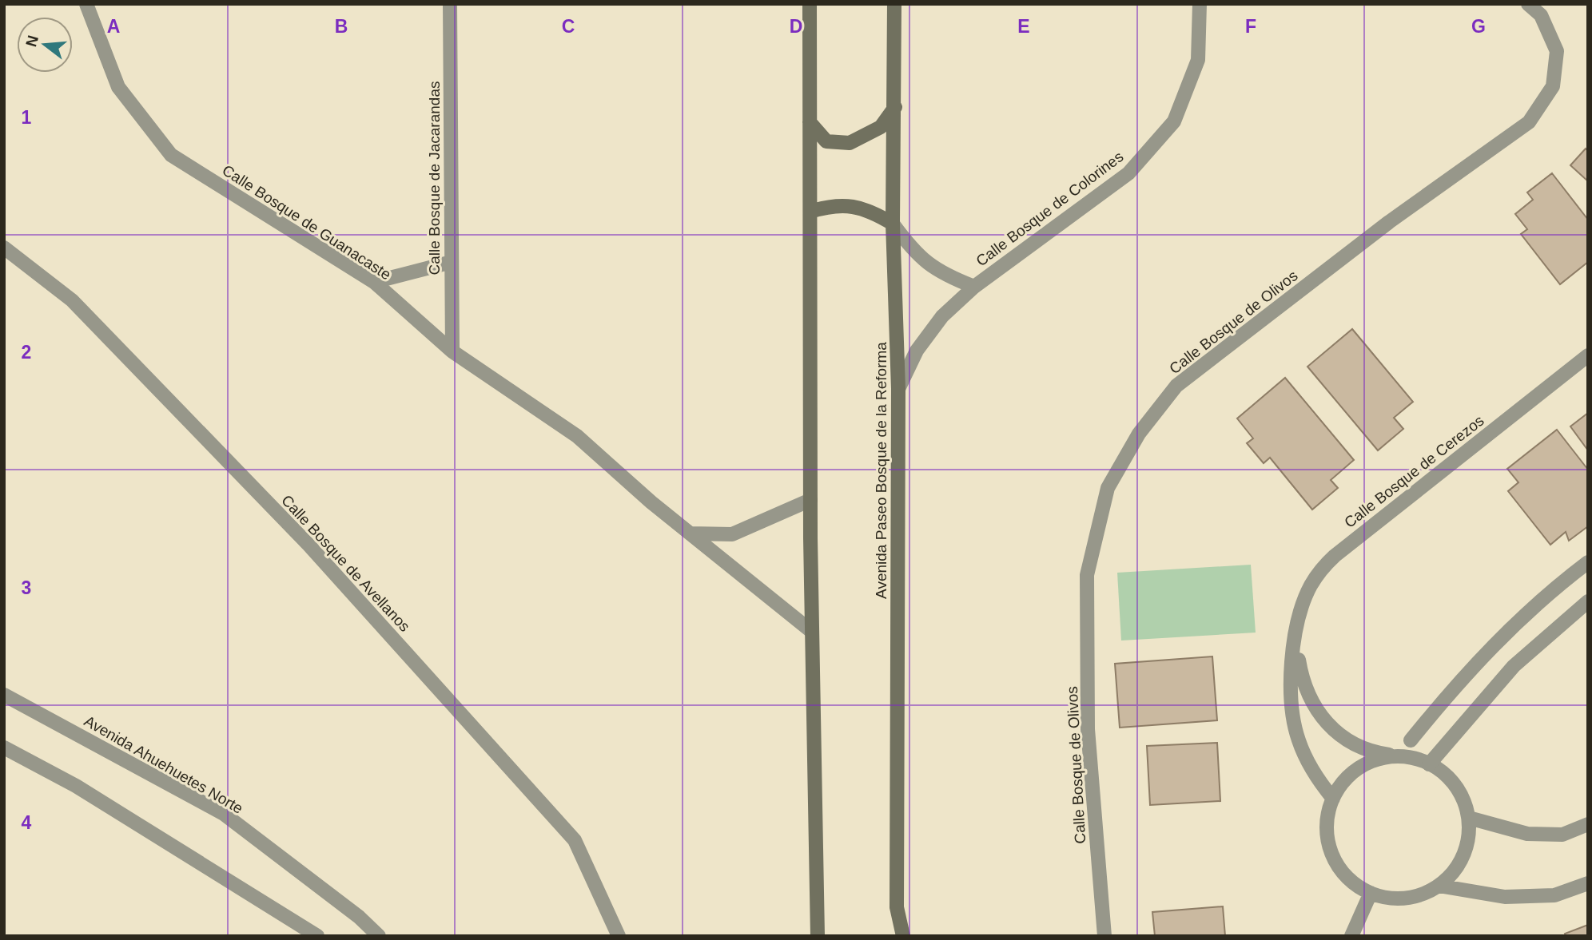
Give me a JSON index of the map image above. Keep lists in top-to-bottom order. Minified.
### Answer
{"streets":{"main road":["Avenida Paseo Bosque de la Reforma"],"street":["Calle Bosque de Jacarandas","Calle Bosque de Colorines","Calle Bosque de Guanacaste","Calle Bosque de Olivos","Calle Bosque de Cerezos","Calle Bosque de Avellanos","Avenida Ahuehuetes Norte"]},"crossings":[["Calle Bosque de Jacarandas","Calle Bosque de Guanacaste"],["Calle Bosque de Colorines","Avenida Paseo Bosque de la Reforma"]],"north":"left","grid":{"columns":["A","B","C","D","E","F","G"],"rows":["1","2","3","4"]}}
